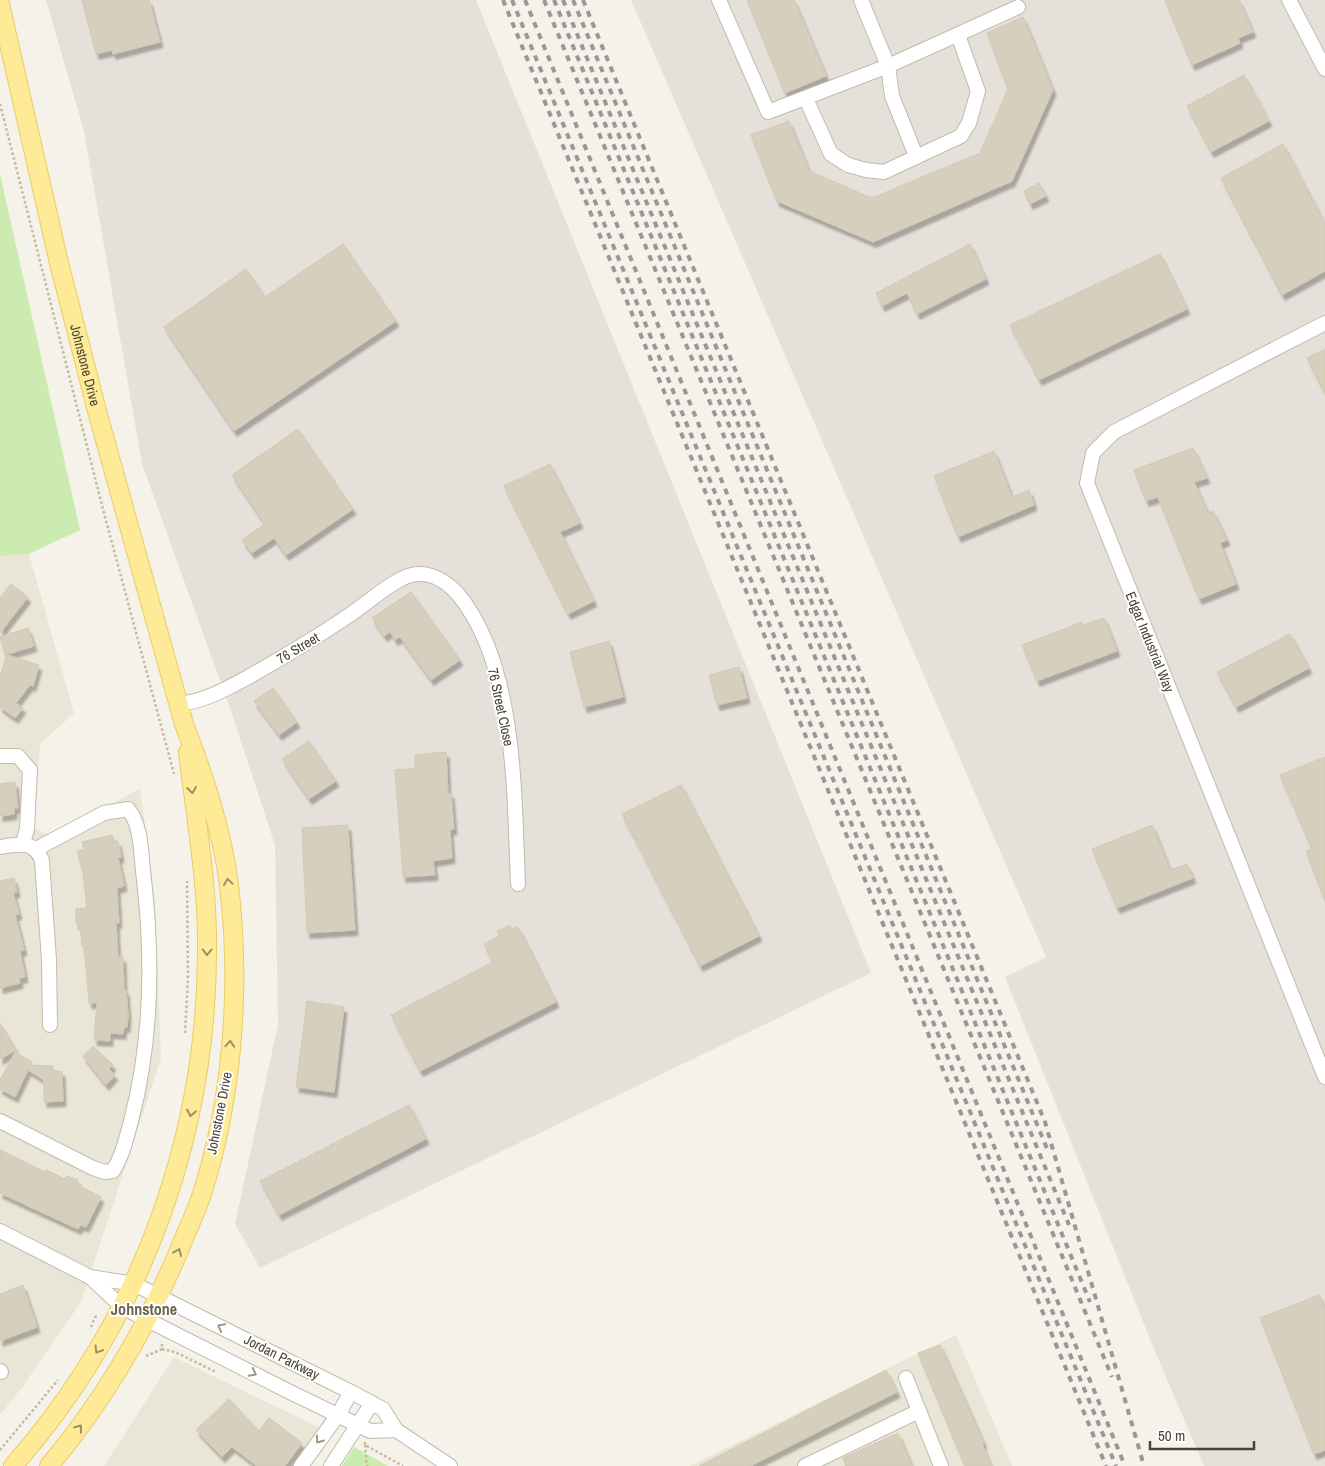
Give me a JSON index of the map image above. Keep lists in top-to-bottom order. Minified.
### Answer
{"streets":{"main road":["Johnstone Drive"],"street":["Edgar Industrial Way","76 Street","76 Street Close","Jordan Parkway"]},"crossings":[["Johnstone Drive","76 Street"],["Johnstone Drive","Jordan Parkway"],["76 Street","76 Street Close"]],"districts":["Johnstone"],"scale_bar":"50 m"}
